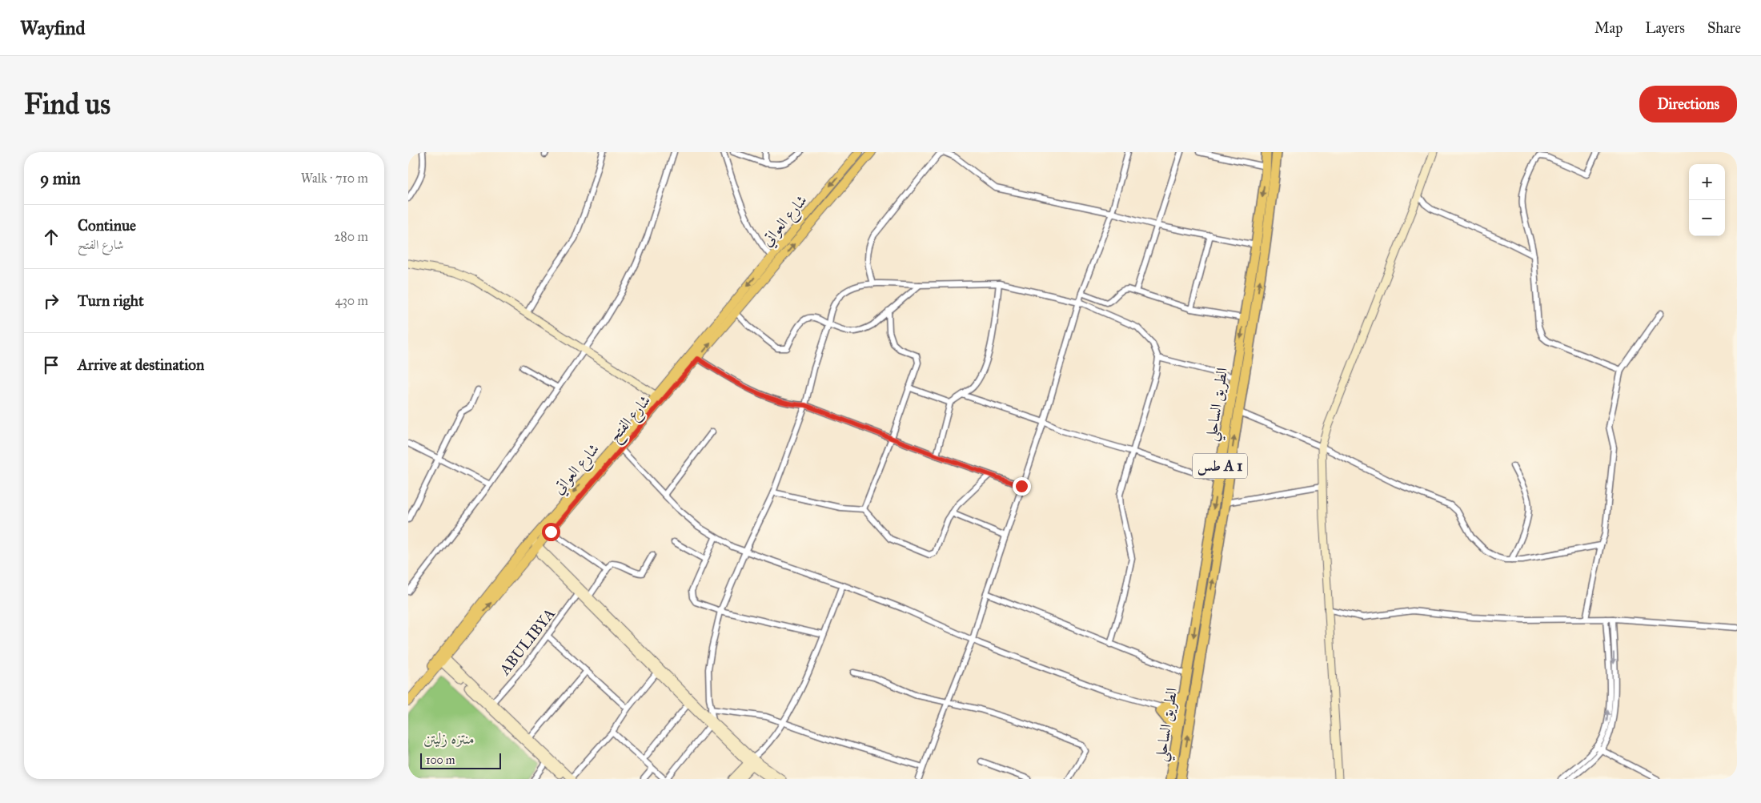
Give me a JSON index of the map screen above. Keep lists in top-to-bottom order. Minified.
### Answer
{"streets":{"highway":["الطريق الساحلي","طس A 1"],"main road":["شارع العواتي","شارع الفتح"],"street":["ABULIBYA"]},"crossings":[["شارع العواتي","شارع الفتح"]],"one_way":["شارع العواتي","شارع الفتح"],"parks":["منتزه زليتن"],"scale_bar":"100 m","page":{"header":"Wayfind","nav":["Map","Layers","Share"],"buttons":"Directions","title":"Find us","heading":["9 min","Walk · 710 m"],"map_buttons":["+","−"],"list":[["Continue","شارع الفتح","280 m"],["Turn right","430 m"],"Arrive at destination"],"scale":"100 m"}}
